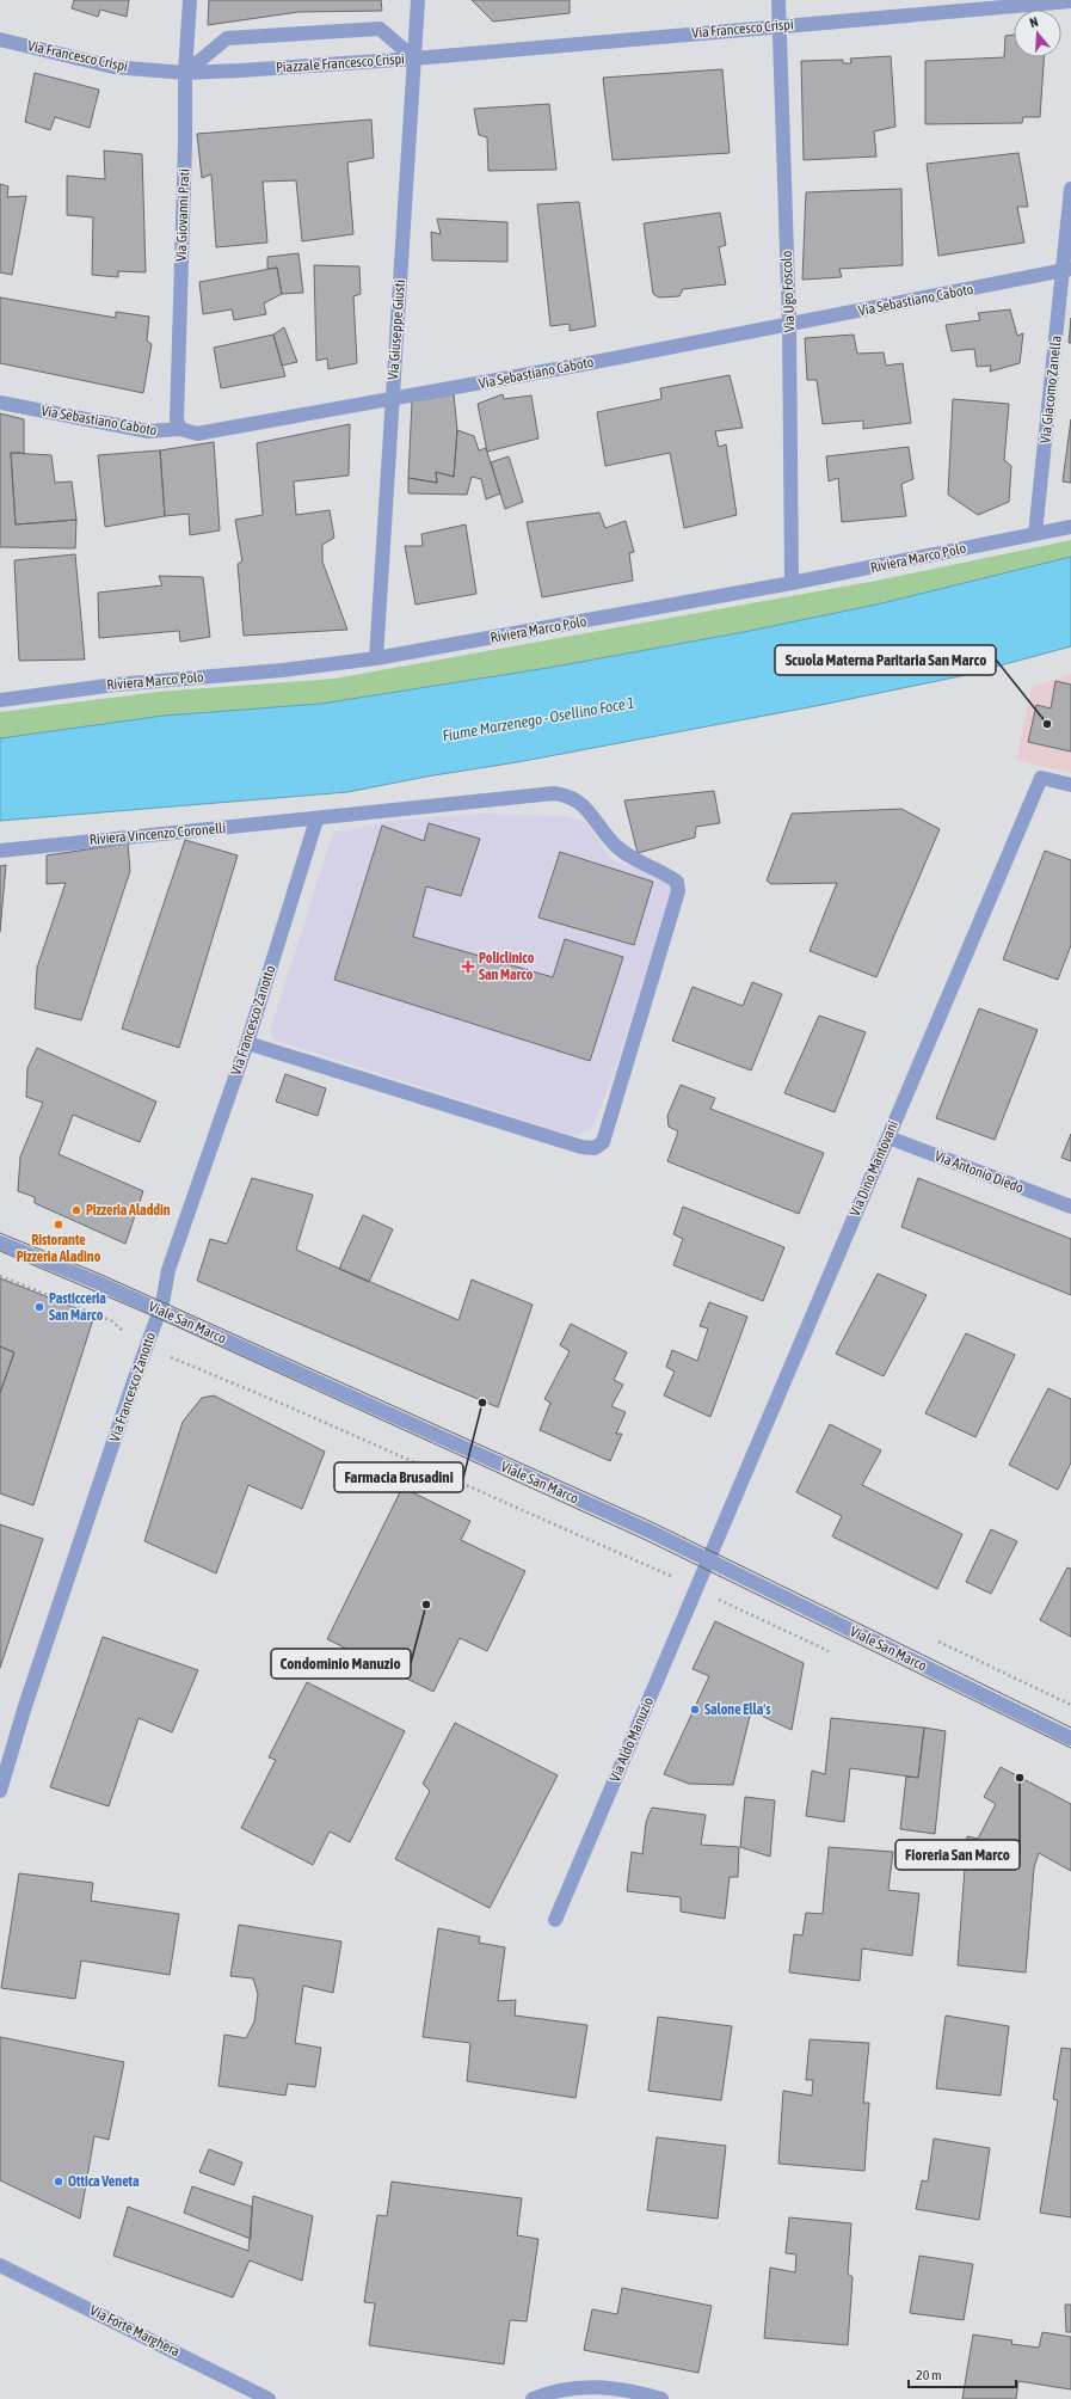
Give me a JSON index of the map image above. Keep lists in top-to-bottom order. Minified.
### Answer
{"streets":{"street":["Via Francesco Crispi","Piazzale Francesco Crispi","Via Giovanni Prati","Via Ugo Foscolo","Via Sebastiano Caboto","Via Giuseppe Giusti","Via Giacomo Zanella","Riviera Marco Polo","Riviera Vincenzo Coronelli","Via Francesco Zanotto","Via Dino Mantovani","Via Antonio Diedo","Viale San Marco","Via Aldo Manuzio","Via Forte Marghera"]},"crossings":[["Via Francesco Crispi","Piazzale Francesco Crispi"],["Via Francesco Crispi","Via Giovanni Prati"],["Via Francesco Crispi","Via Ugo Foscolo"],["Via Francesco Crispi","Via Giuseppe Giusti"],["Piazzale Francesco Crispi","Via Giovanni Prati"],["Piazzale Francesco Crispi","Via Giuseppe Giusti"],["Via Giovanni Prati","Via Sebastiano Caboto"],["Via Ugo Foscolo","Via Sebastiano Caboto"],["Via Ugo Foscolo","Riviera Marco Polo"],["Via Sebastiano Caboto","Via Giuseppe Giusti"],["Via Sebastiano Caboto","Via Giacomo Zanella"],["Via Giuseppe Giusti","Riviera Marco Polo"],["Via Giacomo Zanella","Riviera Marco Polo"],["Riviera Vincenzo Coronelli","Via Francesco Zanotto"],["Via Francesco Zanotto","Viale San Marco"],["Via Dino Mantovani","Via Antonio Diedo"],["Via Dino Mantovani","Viale San Marco"],["Via Dino Mantovani","Via Aldo Manuzio"],["Viale San Marco","Via Aldo Manuzio"]],"water":["Fiume Marzenego - Osellino Foce 1"],"places":{"other":["Scuola Materna Paritaria San Marco","Pizzeria Aladdin","Ristorante Pizzeria Aladino","Pasticceria San Marco","Farmacia Brusadini","Condominio Manuzio","Salone Ella's","Fioreria San Marco","Ottica Veneta"],"health":["Policlinico San Marco"]},"scale_bar":"20 m","north":"top"}
